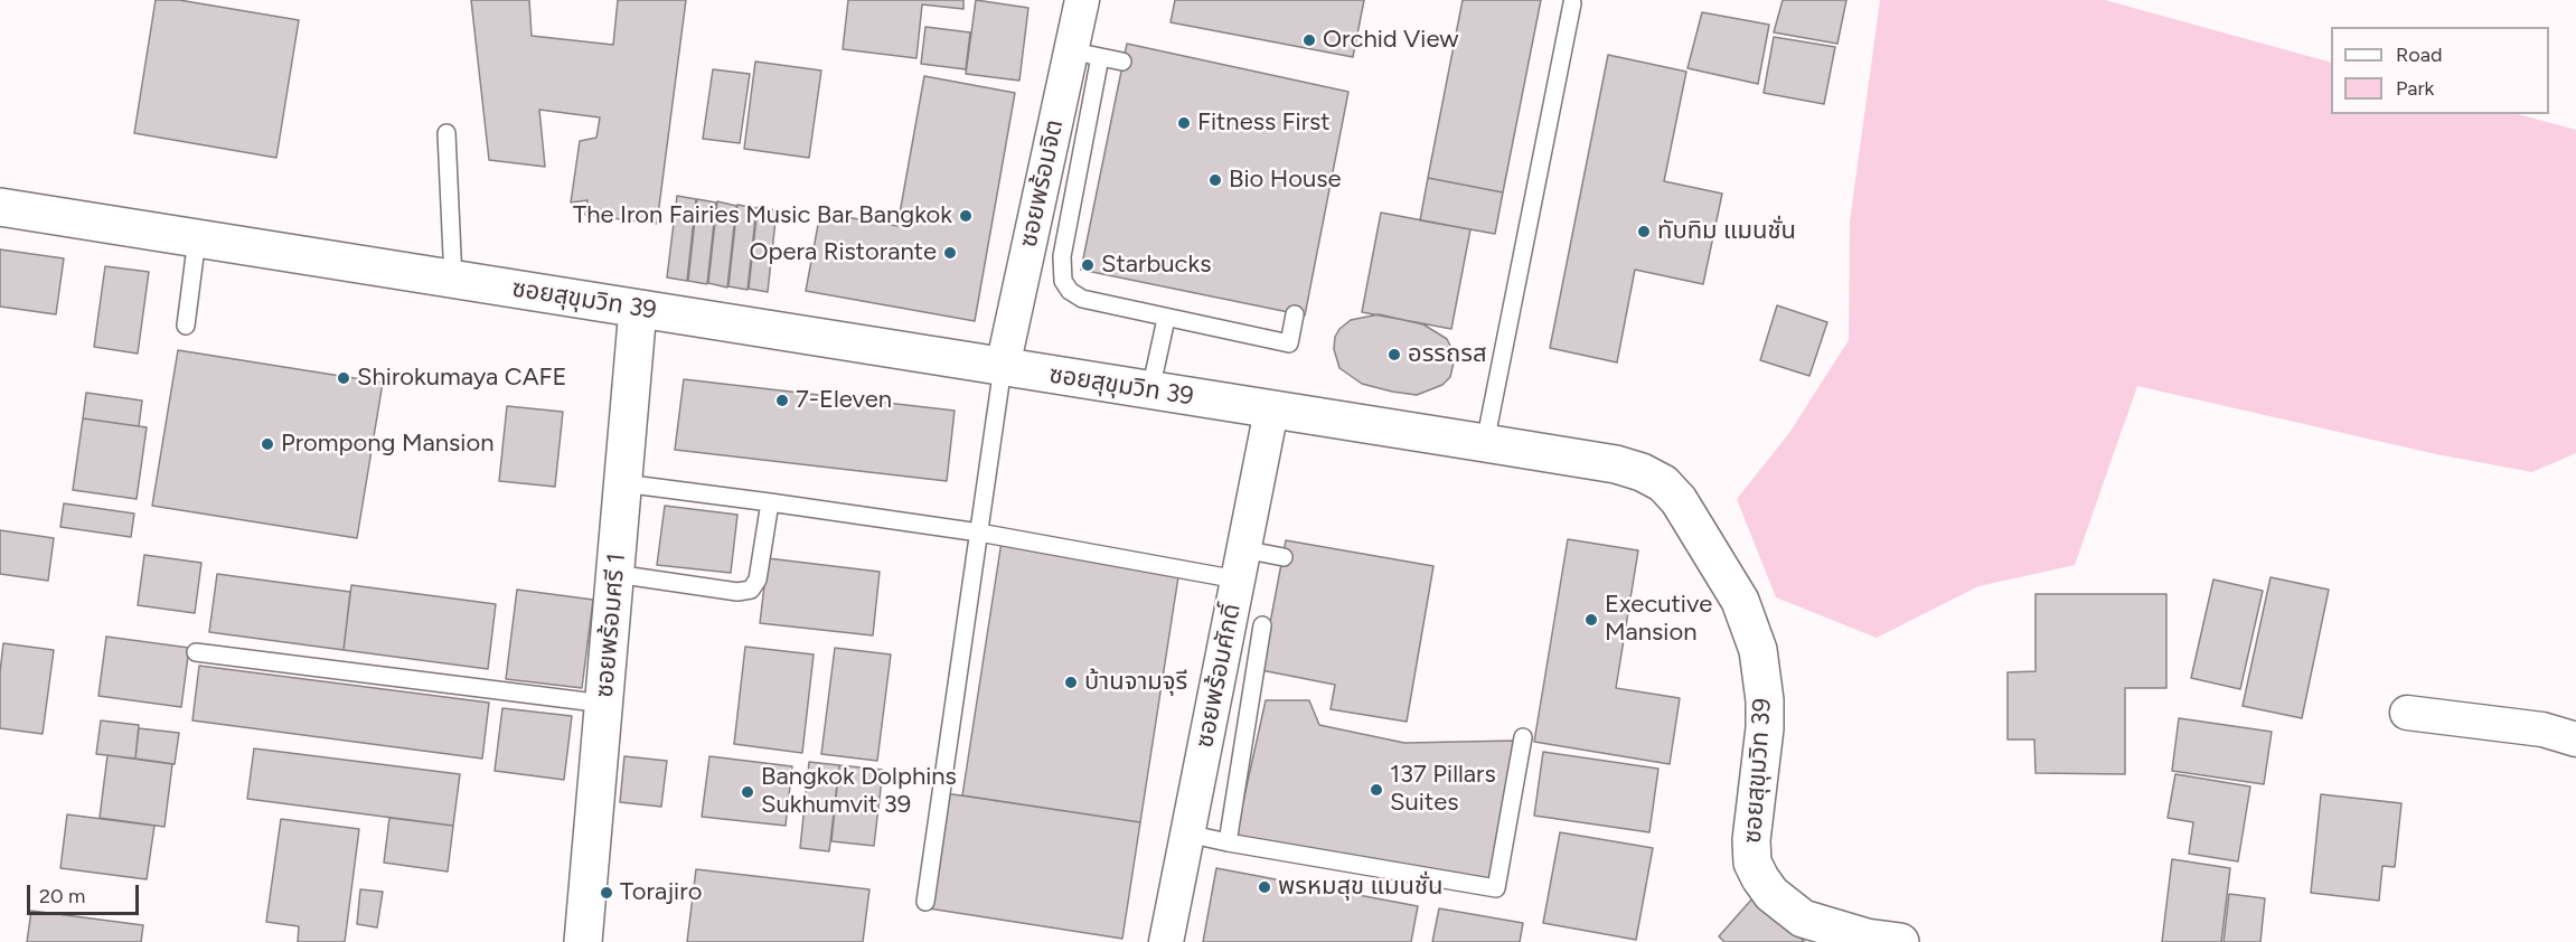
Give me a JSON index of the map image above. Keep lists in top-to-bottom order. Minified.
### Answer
{"streets":{"street":["ซอยพร้อมจิต","ซอยสุขุมวิท 39","ซอยพร้อมศรี 1","ซอยพร้อมศักดิ์"]},"crossings":[["ซอยพร้อมจิต","ซอยสุขุมวิท 39"],["ซอยสุขุมวิท 39","ซอยพร้อมศรี 1"],["ซอยสุขุมวิท 39","ซอยพร้อมศักดิ์"]],"places":["Orchid View","Fitness First","Bio House","The Iron Fairies Music Bar Bangkok","ทับทิม แมนชั่น","Opera Ristorante","Starbucks","อรรถรส","Shirokumaya CAFE","7-Eleven","Prompong Mansion","Executive Mansion","บ้านจามจุรี","137 Pillars Suites","Bangkok Dolphins Sukhumvit 39","พรหมสุข แมนชั่น","Torajiro"],"legend":["Road","Park"],"scale_bar":"20 m"}
